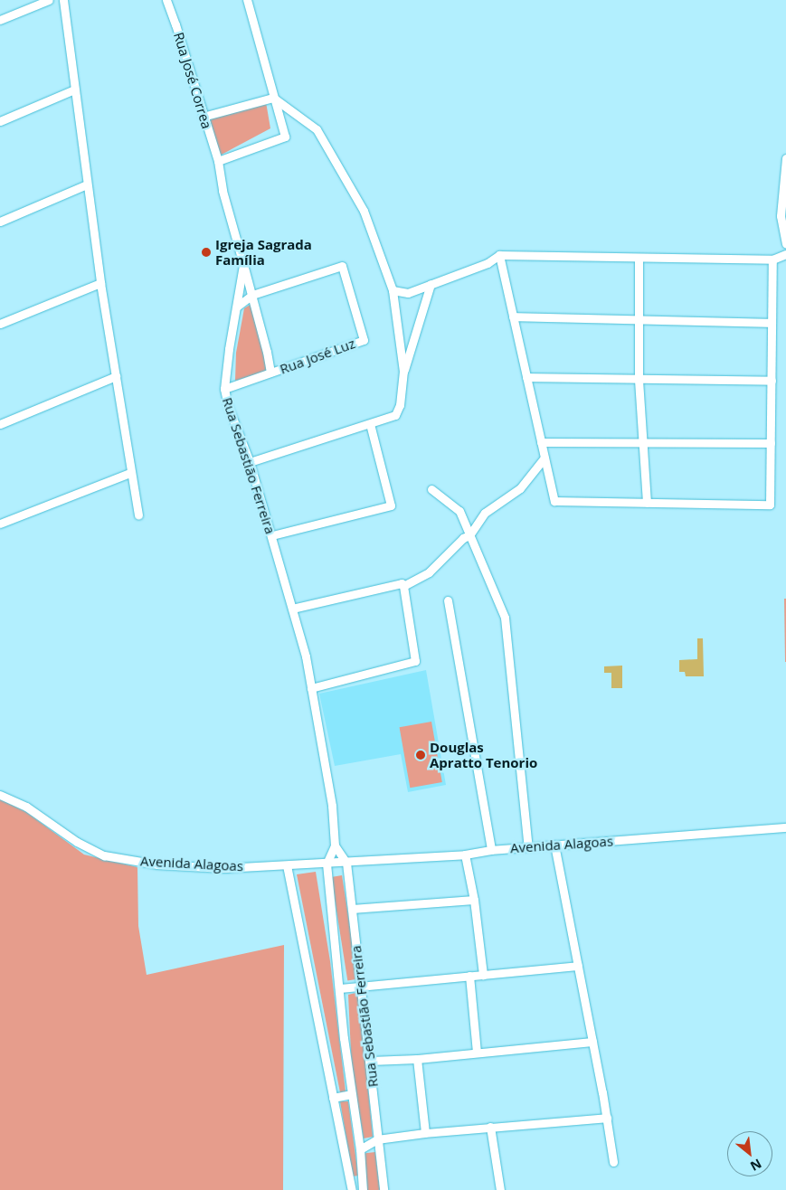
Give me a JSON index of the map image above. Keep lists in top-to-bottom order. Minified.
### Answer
{"streets":{"street":["Rua José Correa","Rua José Luz","Rua Sebastião Ferreira","Avenida Alagoas"]},"crossings":[["Rua José Correa","Rua Sebastião Ferreira"],["Rua José Luz","Rua Sebastião Ferreira"],["Rua Sebastião Ferreira","Avenida Alagoas"]],"places":["Igreja Sagrada Família","Douglas Apratto Tenorio"],"north":"bottom right"}
